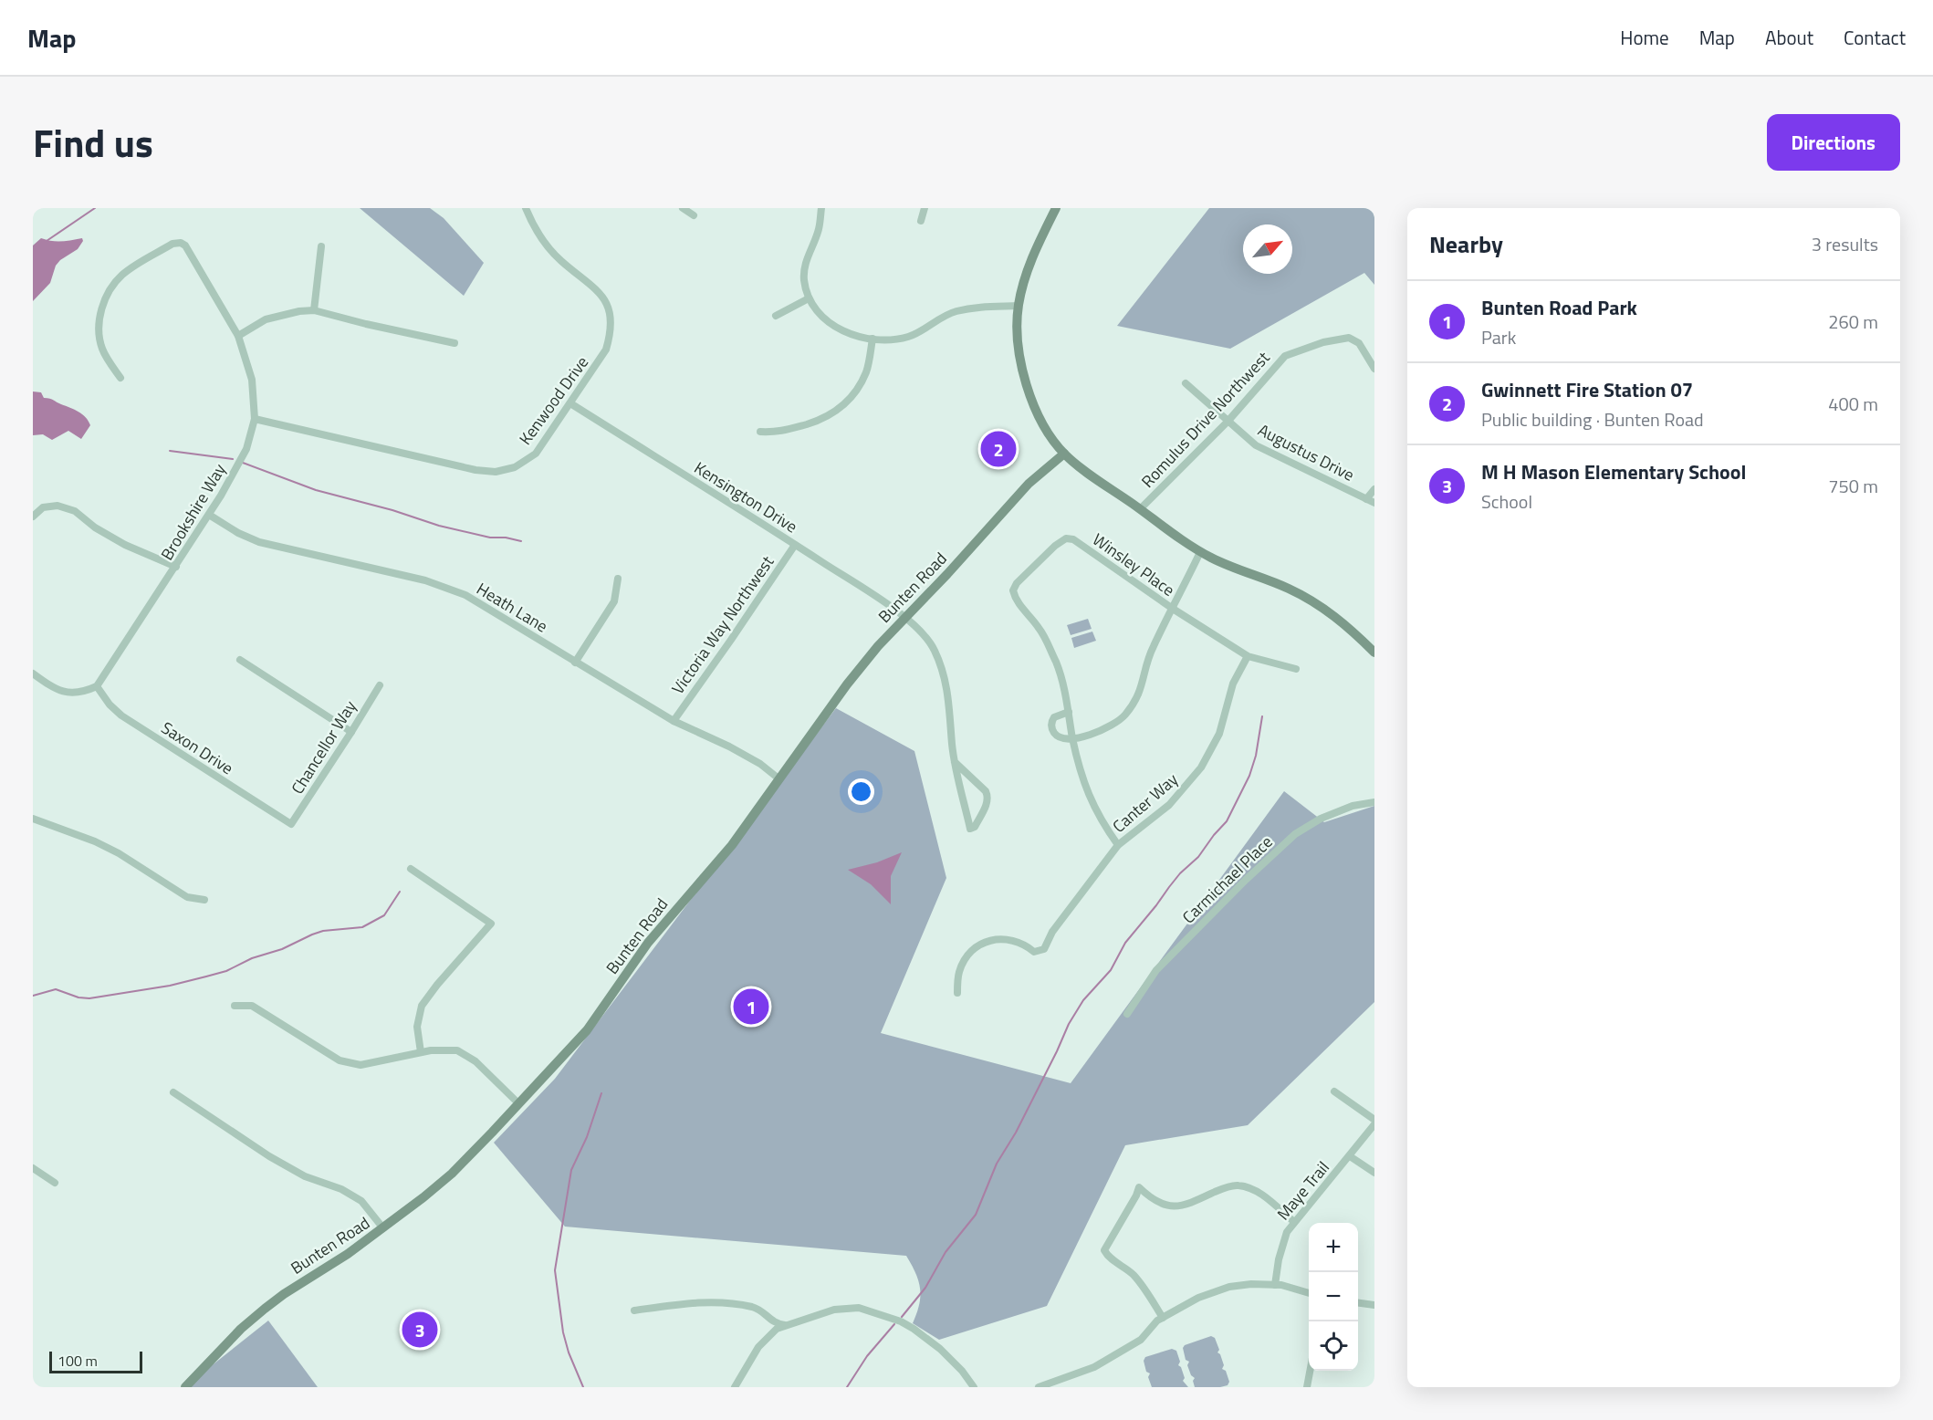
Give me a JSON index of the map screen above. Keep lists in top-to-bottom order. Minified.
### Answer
{"streets":{"street":["Kenwood Drive","Romulus Drive Northwest","Augustus Drive","Kensington Drive","Brookshire Way","Winsley Place","Bunten Road","Heath Lane","Victoria Way Northwest","Chancellor Way","Saxon Drive","Canter Way","Carmichael Place","Maye Trail"]},"crossings":[["Kenwood Drive","Kensington Drive"],["Kenwood Drive","Brookshire Way"],["Romulus Drive Northwest","Augustus Drive"],["Kensington Drive","Bunten Road"],["Kensington Drive","Victoria Way Northwest"],["Brookshire Way","Heath Lane"],["Brookshire Way","Saxon Drive"],["Winsley Place","Canter Way"],["Bunten Road","Heath Lane"],["Heath Lane","Victoria Way Northwest"],["Chancellor Way","Saxon Drive"]],"scale_bar":"100 m","north":"top right","page":{"header":"Map","nav":["Home","Map","About","Contact"],"title":"Find us","buttons":"Directions","heading":["Nearby","3 results"],"list":[{"mark":"1","name":"Bunten Road Park","note":"Park","value":"260 m"},{"mark":"2","name":"Gwinnett Fire Station 07","note":"Public building · Bunten Road","value":"400 m"},{"mark":"3","name":"M H Mason Elementary School","note":"School","value":"750 m"}],"pins":["2","1","3"],"map_buttons":["+","−"],"scale":"100 m"}}
